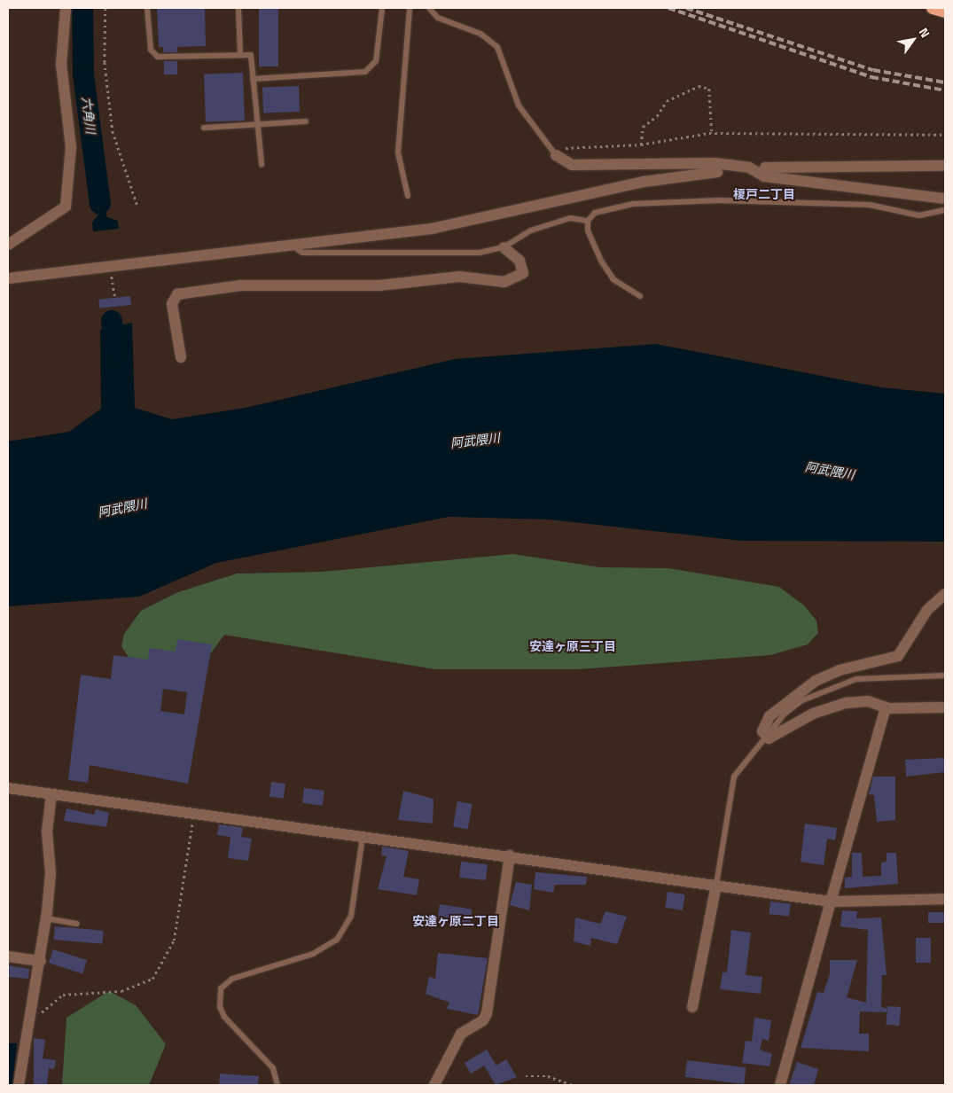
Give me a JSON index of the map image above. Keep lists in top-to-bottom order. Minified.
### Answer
{"districts":["榎戸二丁目","安達ヶ原三丁目","安達ヶ原二丁目"],"water":["六角川","阿武隈川"],"north":"top right"}
